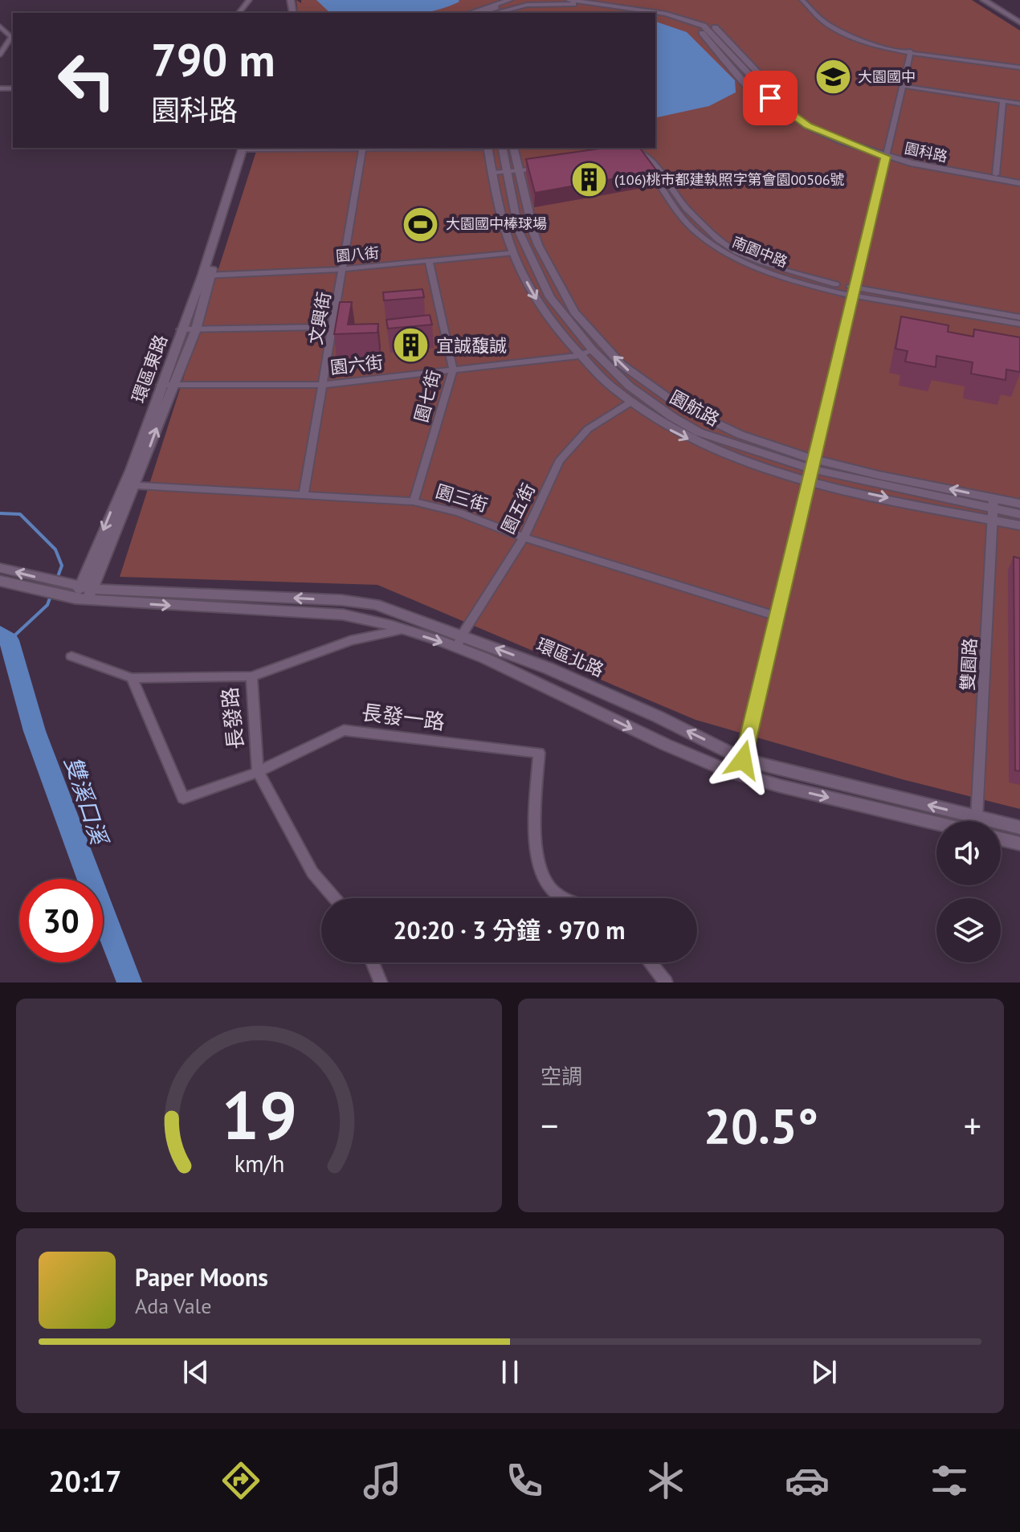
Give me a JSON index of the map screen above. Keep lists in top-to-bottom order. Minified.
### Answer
{"streets":{"street":["園科路","南園中路","園八街","文興街","園六街","環區東路","園七街","園航路","園三街","園五街","環區北路","雙園路","長發一路","長發路"]},"crossings":[["園八街","文興街"],["園八街","環區東路"],["園八街","園七街"],["文興街","園六街"],["文興街","園三街"],["園六街","環區東路"],["園六街","園七街"],["園六街","園航路"],["環區東路","園三街"],["環區東路","環區北路"],["園七街","園三街"],["園三街","園五街"],["園五街","環區北路"],["環區北路","雙園路"],["長發一路","長發路"]],"water":["雙溪口溪"],"places":{"school or university":["大園國中"],"building":["(106)桃市都建執照字第會園00506號","宜誠馥誠"],"sports":["大園國中棒球場"]},"page":{"turn":["790 m","園科路"],"limit":"30","trip":"20:20 · 3 分鐘 · 970 m","tile":"空調","heat":["−","20.5°","+"],"song":["Paper Moons","Ada Vale"],"tabs":"20:17","gauge":["19","km/h"]}}
